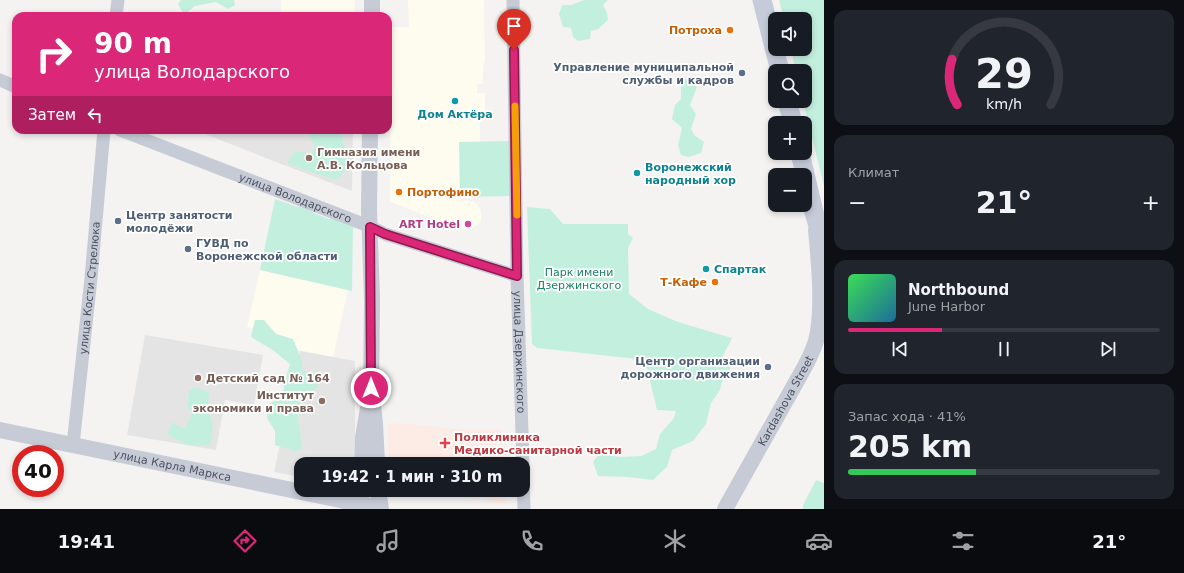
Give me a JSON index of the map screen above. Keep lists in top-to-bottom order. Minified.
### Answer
{"streets":{"street":["улица Володарского","улица Кости Стрелюка","улица Дзержинского","Kardashova Street","улица Карла Маркса"]},"crossings":[["улица Володарского","улица Дзержинского"],["улица Кости Стрелюка","улица Карла Маркса"]],"parks":["Парк имени Дзержинского"],"places":{"other":["Потроха","Управление муниципальной службы и кадров","Дом Актёра","Гимназия имени А.В. Кольцова","Воронежский народный хор","Портофино","Центр занятости молодёжи","ART Hotel","ГУВД по Воронежской области","Спартак","Т-Кафе","Центр организации дорожного движения","Детский сад № 164","Институт экономики и права"],"health":["Поликлиника Медико-санитарной части"]},"page":{"map_buttons":["+","−"],"turn":["90 m","улица Володарского"],"then":"Затем","tile":["Климат",["Запас хода · 41%","205 km"]],"heat":["−","21°","+"],"song":["Northbound","June Harbor"],"limit":"40","trip":"19:42 · 1 мин · 310 m","tabs":["19:41","21°"],"gauge":["29","km/h"]}}
